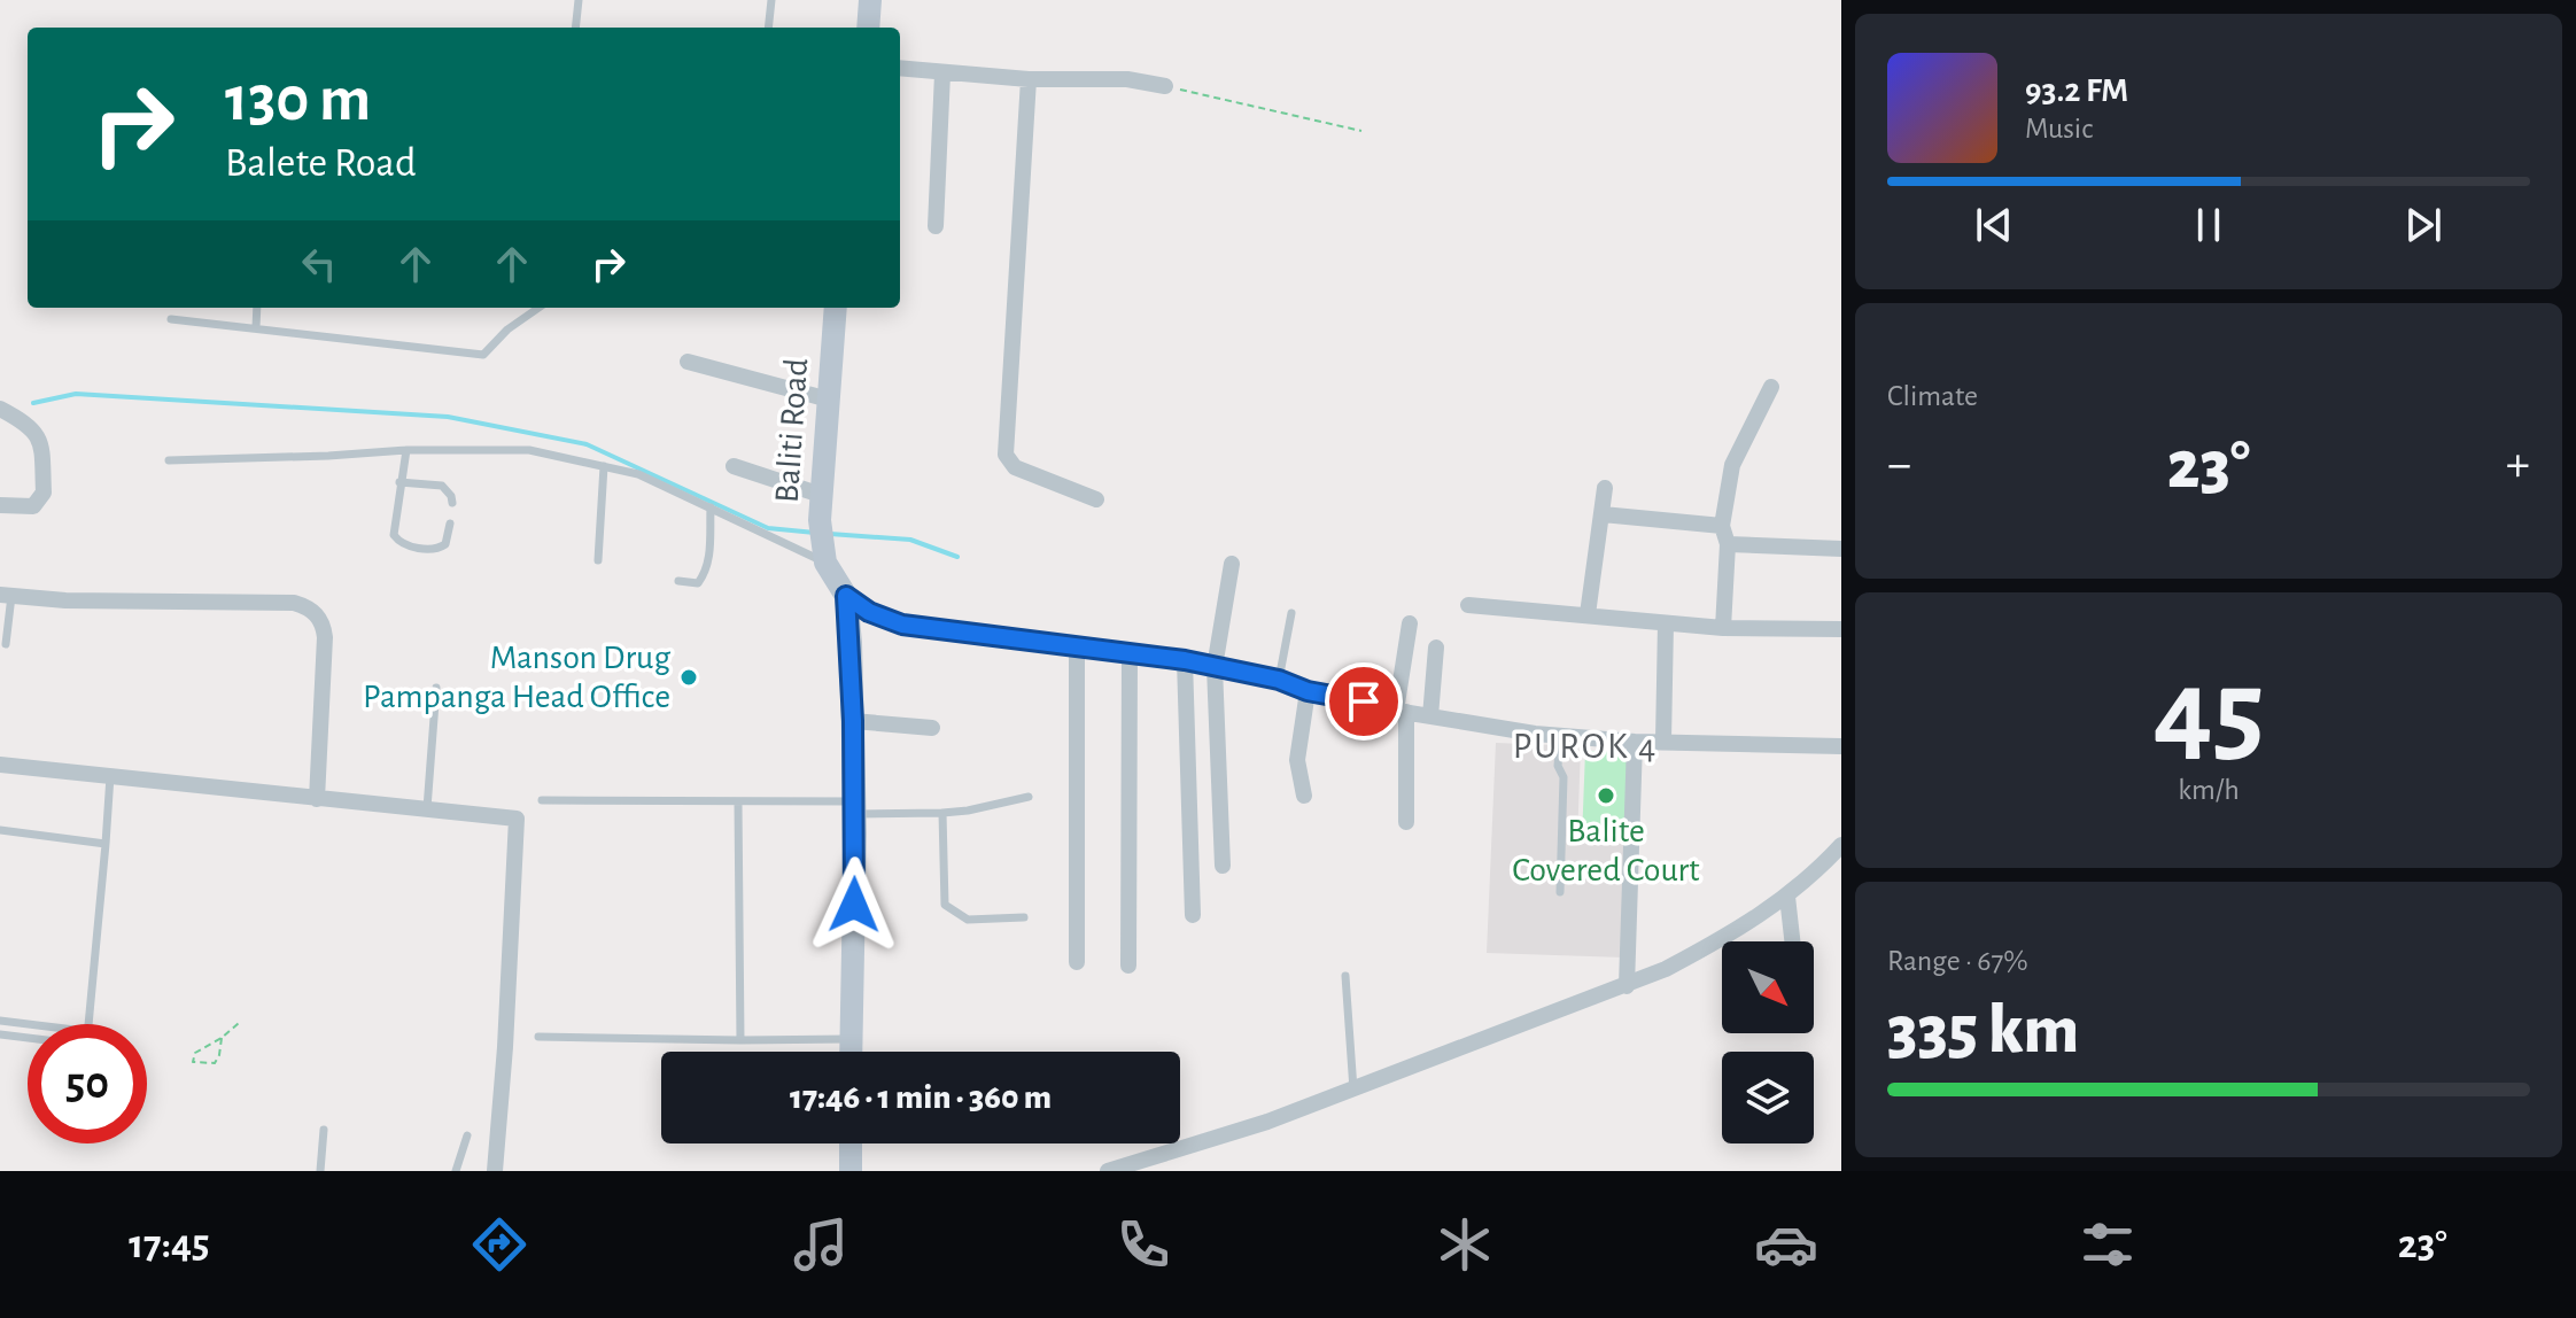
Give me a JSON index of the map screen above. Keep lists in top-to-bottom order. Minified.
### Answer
{"streets":{"main road":["Baliti Road"]},"districts":["PUROK 4"],"places":["Manson Drug Pampanga Head Office","Balite Covered Court"],"north":"bottom right","page":{"turn":["130 m","Balete Road"],"song":["93.2 FM","Music"],"tile":["Climate",["45","km/h"],["Range · 67%","335 km"]],"heat":["−","23°","+"],"limit":"50","trip":"17:46 · 1 min · 360 m","tabs":["17:45","23°"]}}
